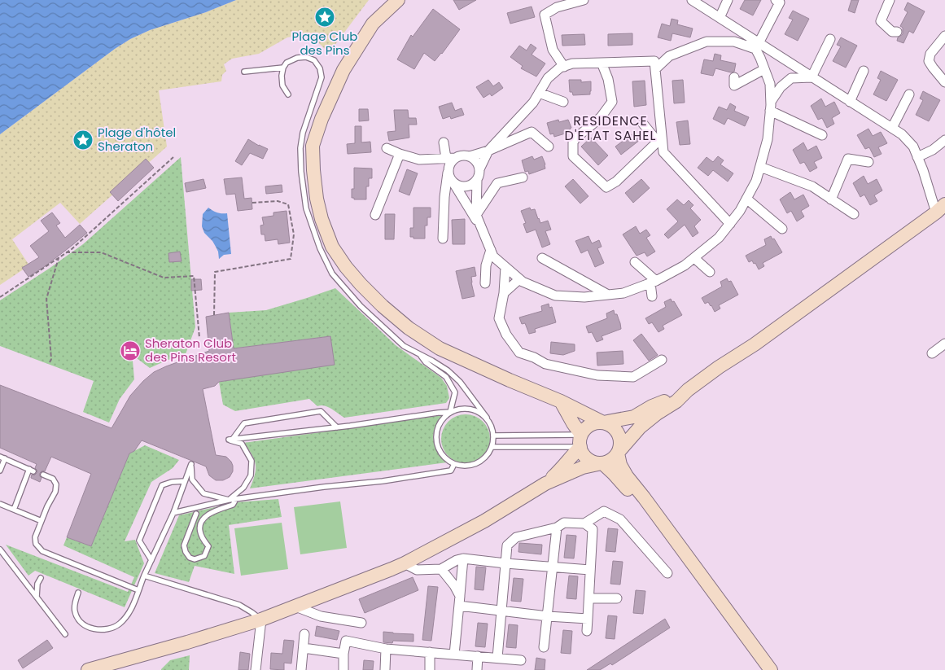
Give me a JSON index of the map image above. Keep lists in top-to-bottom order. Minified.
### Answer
{"districts":["RESIDENCE D'ETAT SAHEL"],"places":{"place":["Plage Club des Pins","Plage d'hôtel Sheraton"],"hotel":["Sheraton Club des Pins Resort"]}}
